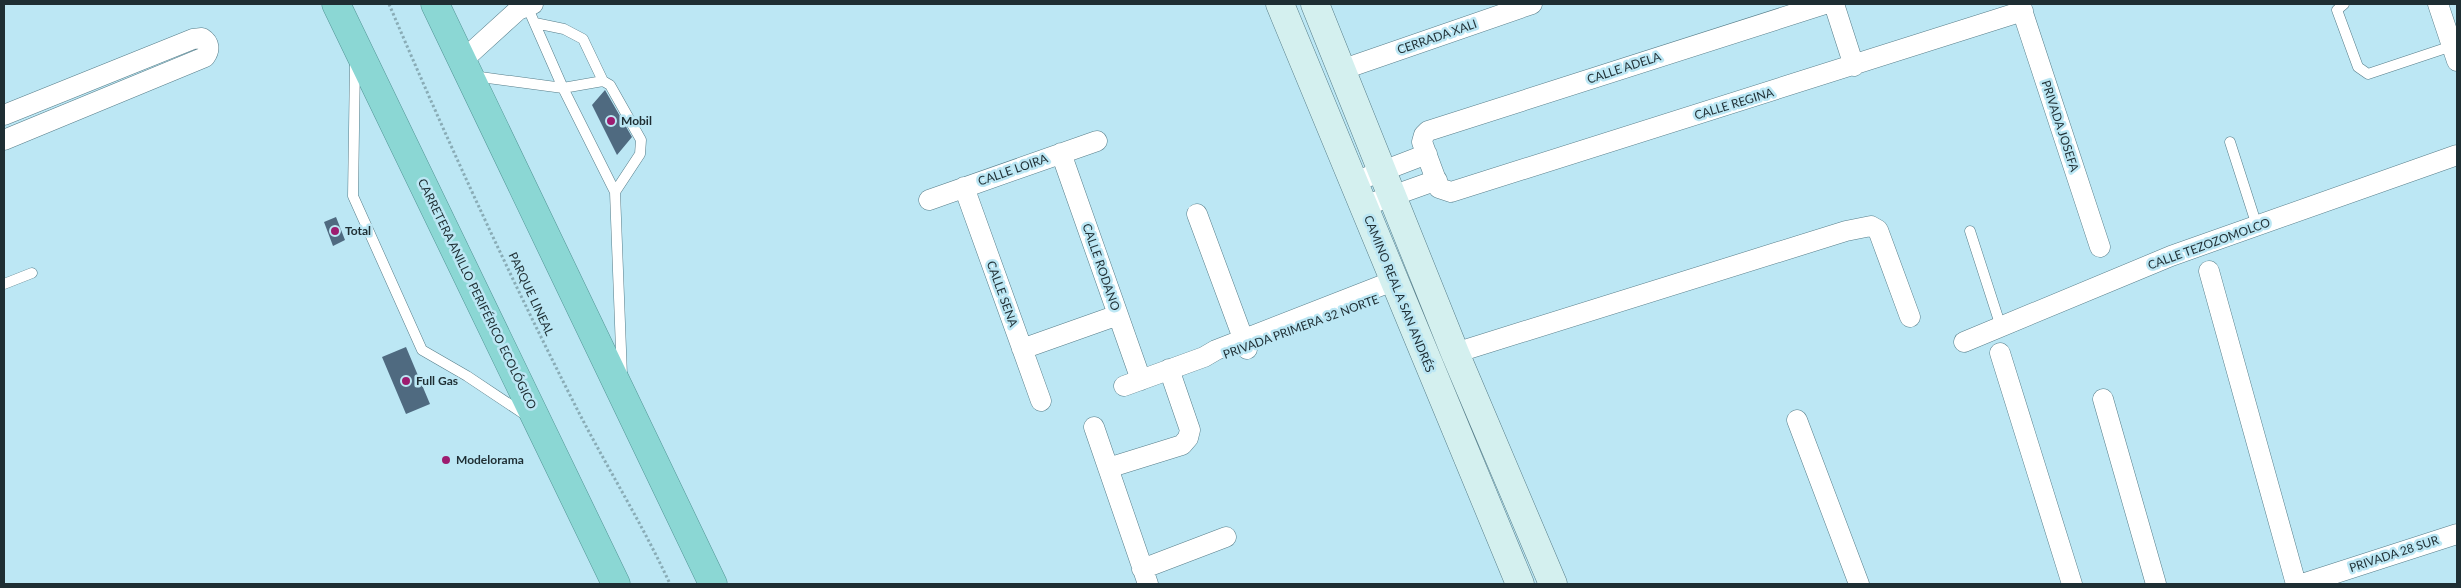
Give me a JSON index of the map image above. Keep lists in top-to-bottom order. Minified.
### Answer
{"streets":{"highway":["CARRETERA ANILLO PERIFÉRICO ECOLÓGICO"],"main road":["CAMINO REAL A SAN ANDRÉS"],"street":["CERRADA XALI","CALLE ADELA","CALLE REGINA","PRIVADA JOSEFA","CALLE LOIRA","CALLE TEZOZOMOLCO","CALLE RODANO","CALLE SENA","PRIVADA PRIMERA 32 NORTE","PRIVADA 28 SUR"],"path":["PARQUE LINEAL"]},"crossings":[["CALLE ADELA","CALLE REGINA"],["CALLE REGINA","PRIVADA JOSEFA"],["CALLE LOIRA","CALLE RODANO"],["CALLE LOIRA","CALLE SENA"],["CALLE RODANO","PRIVADA PRIMERA 32 NORTE"],["CAMINO REAL A SAN ANDRÉS","PRIVADA PRIMERA 32 NORTE"]],"places":["Mobil","Total","Full Gas","Modelorama"]}
